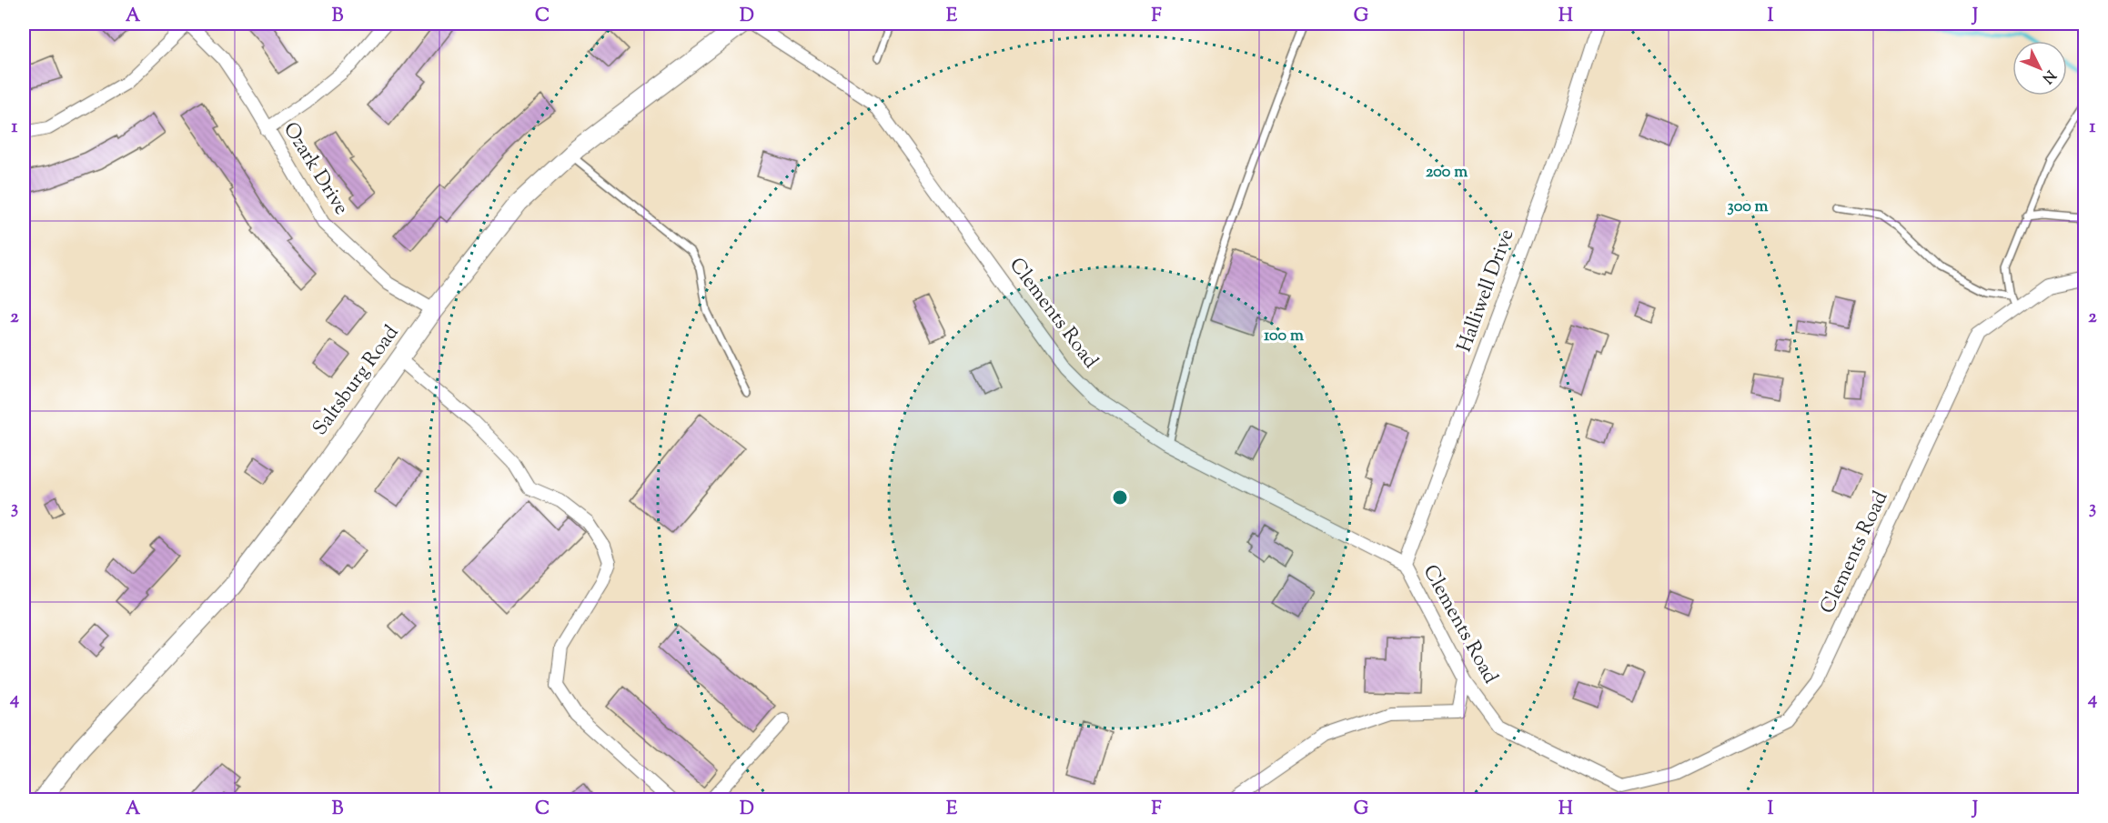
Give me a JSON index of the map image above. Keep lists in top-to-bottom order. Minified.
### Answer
{"streets":{"main road":["Saltsburg Road"],"street":["Ozark Drive","Halliwell Drive","Clements Road"]},"crossings":[["Ozark Drive","Saltsburg Road"],["Halliwell Drive","Clements Road"]],"north":"bottom right","grid":{"columns":["A","B","C","D","E","F","G","H","I","J"],"rows":["1","2","3","4"]},"rings":["200 m","300 m","100 m"]}
